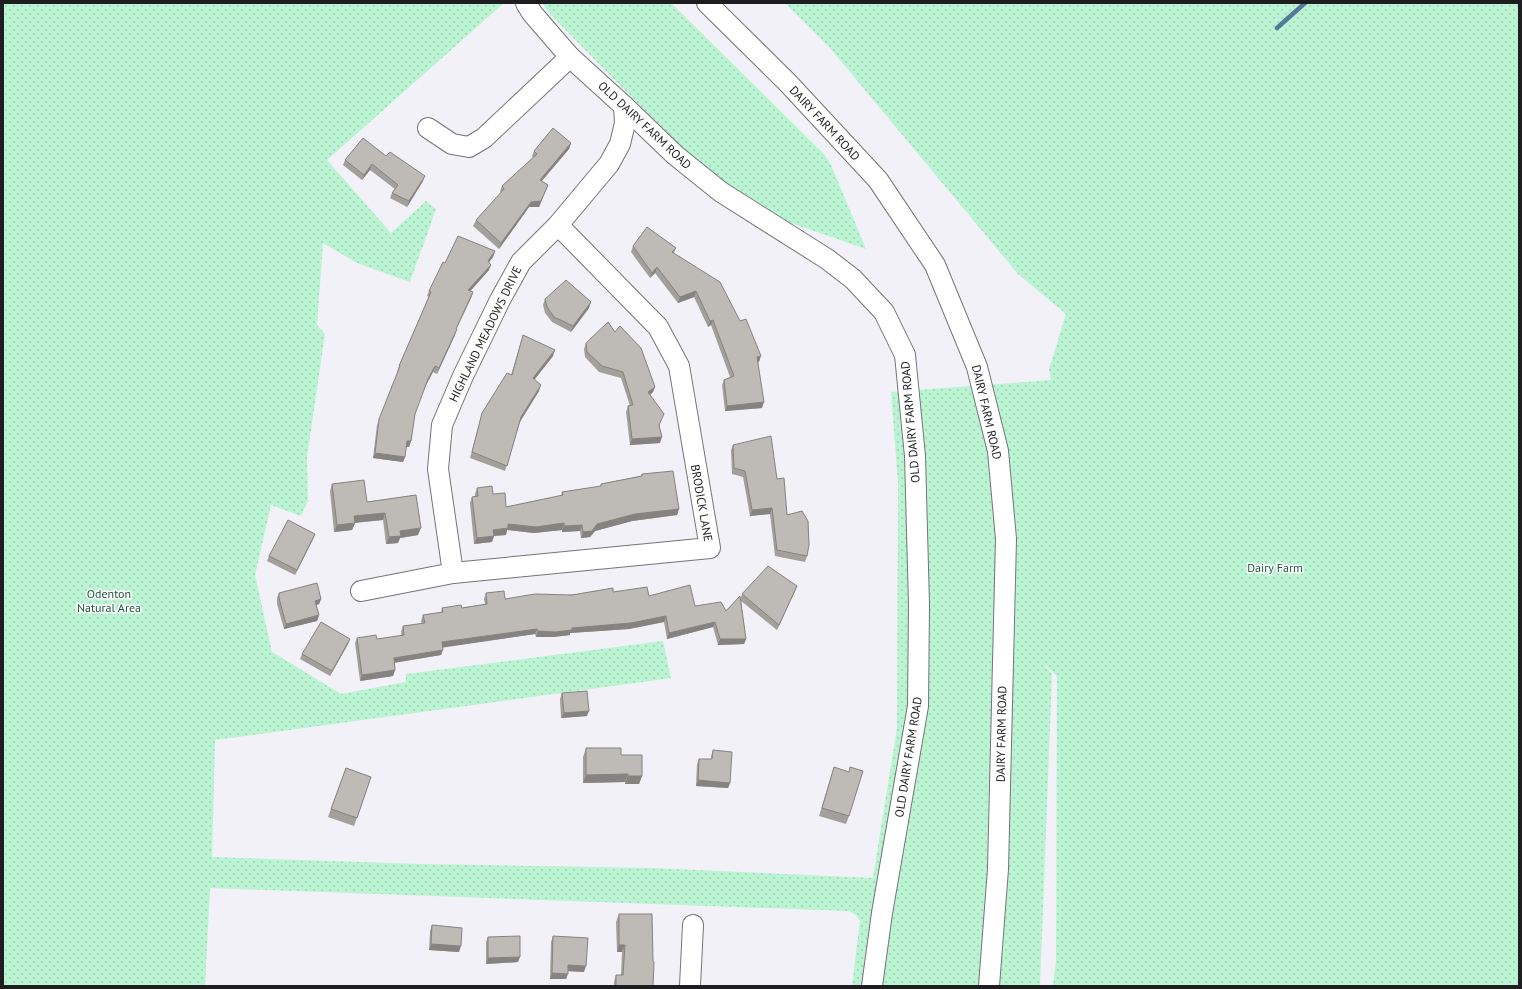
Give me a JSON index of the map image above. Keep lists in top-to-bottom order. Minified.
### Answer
{"streets":{"street":["DAIRY FARM ROAD","OLD DAIRY FARM ROAD","HIGHLAND MEADOWS DRIVE","BRODICK LANE"]},"crossings":[["OLD DAIRY FARM ROAD","HIGHLAND MEADOWS DRIVE"],["HIGHLAND MEADOWS DRIVE","BRODICK LANE"]],"parks":["Dairy Farm","Odenton Natural Area"]}
